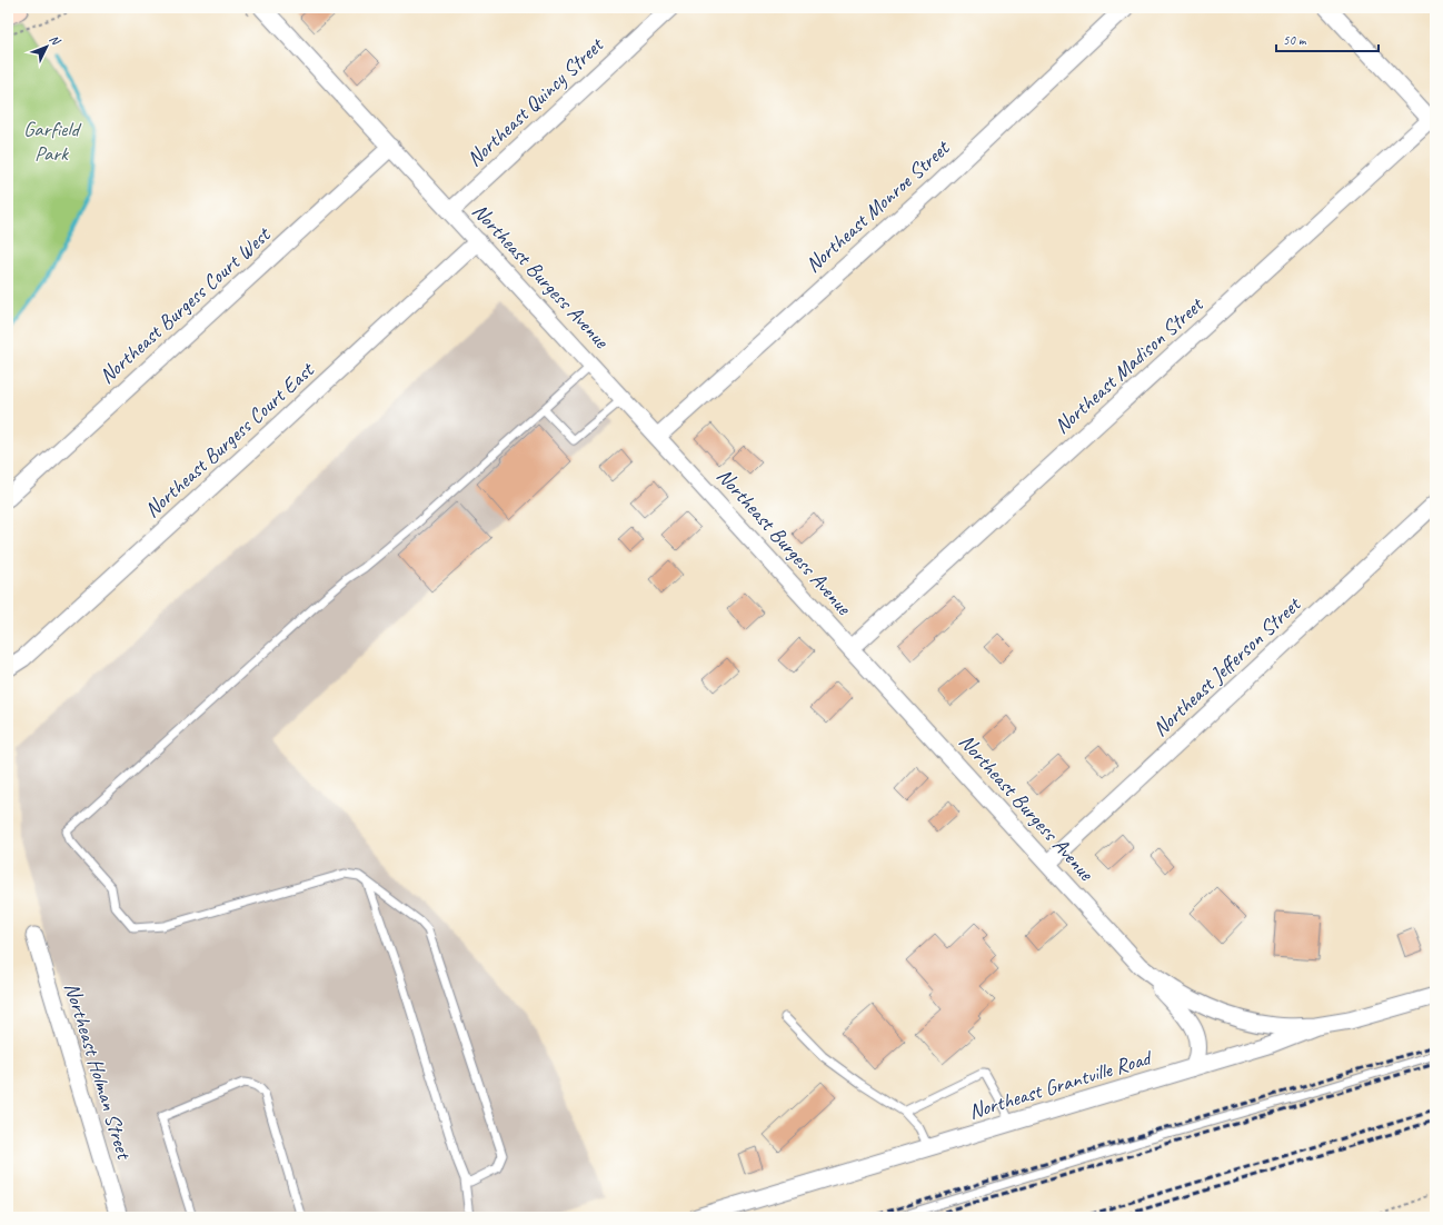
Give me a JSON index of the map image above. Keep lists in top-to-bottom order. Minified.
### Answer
{"streets":{"street":["Northeast Quincy Street","Northeast Monroe Street","Northeast Burgess Avenue","Northeast Burgess Court West","Northeast Madison Street","Northeast Burgess Court East","Northeast Jefferson Street","Northeast Holman Street","Northeast Grantville Road"]},"crossings":[["Northeast Quincy Street","Northeast Burgess Avenue"],["Northeast Monroe Street","Northeast Burgess Avenue"],["Northeast Burgess Avenue","Northeast Burgess Court West"],["Northeast Burgess Avenue","Northeast Madison Street"],["Northeast Burgess Avenue","Northeast Burgess Court East"],["Northeast Burgess Avenue","Northeast Jefferson Street"],["Northeast Burgess Avenue","Northeast Grantville Road"]],"parks":["Garfield Park"],"scale_bar":"50 m","north":"top right"}
